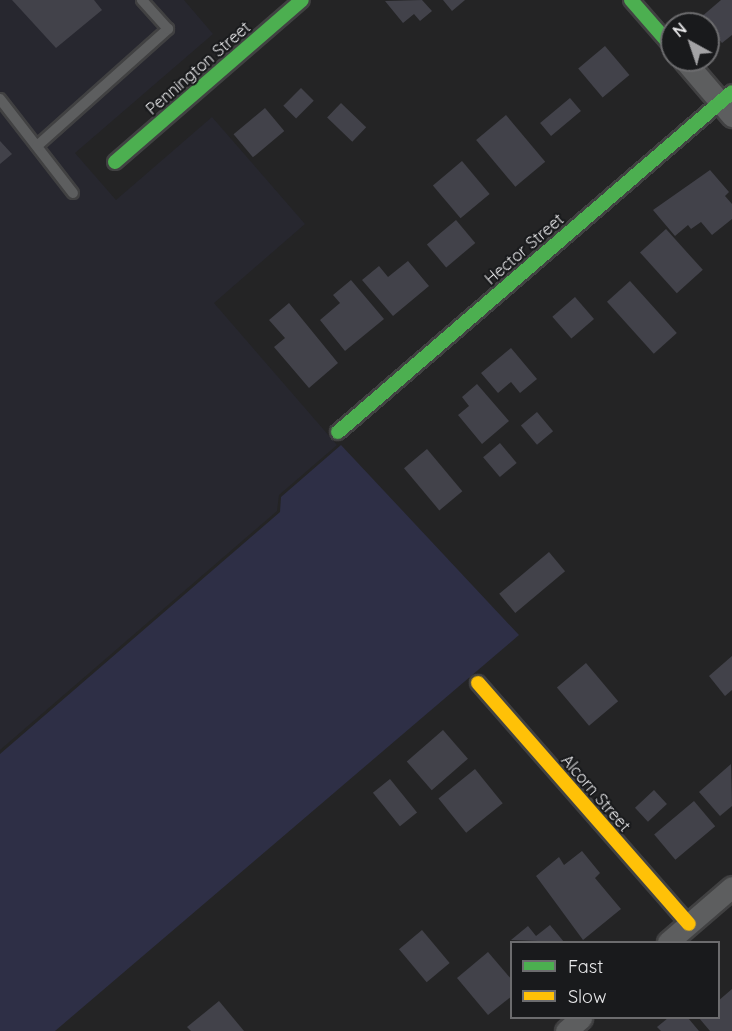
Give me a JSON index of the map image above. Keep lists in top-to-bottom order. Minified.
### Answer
{"streets":{"street":["Pennington Street","Hector Street","Alcorn Street"]},"legend":["Fast","Slow"],"north":"top left"}
